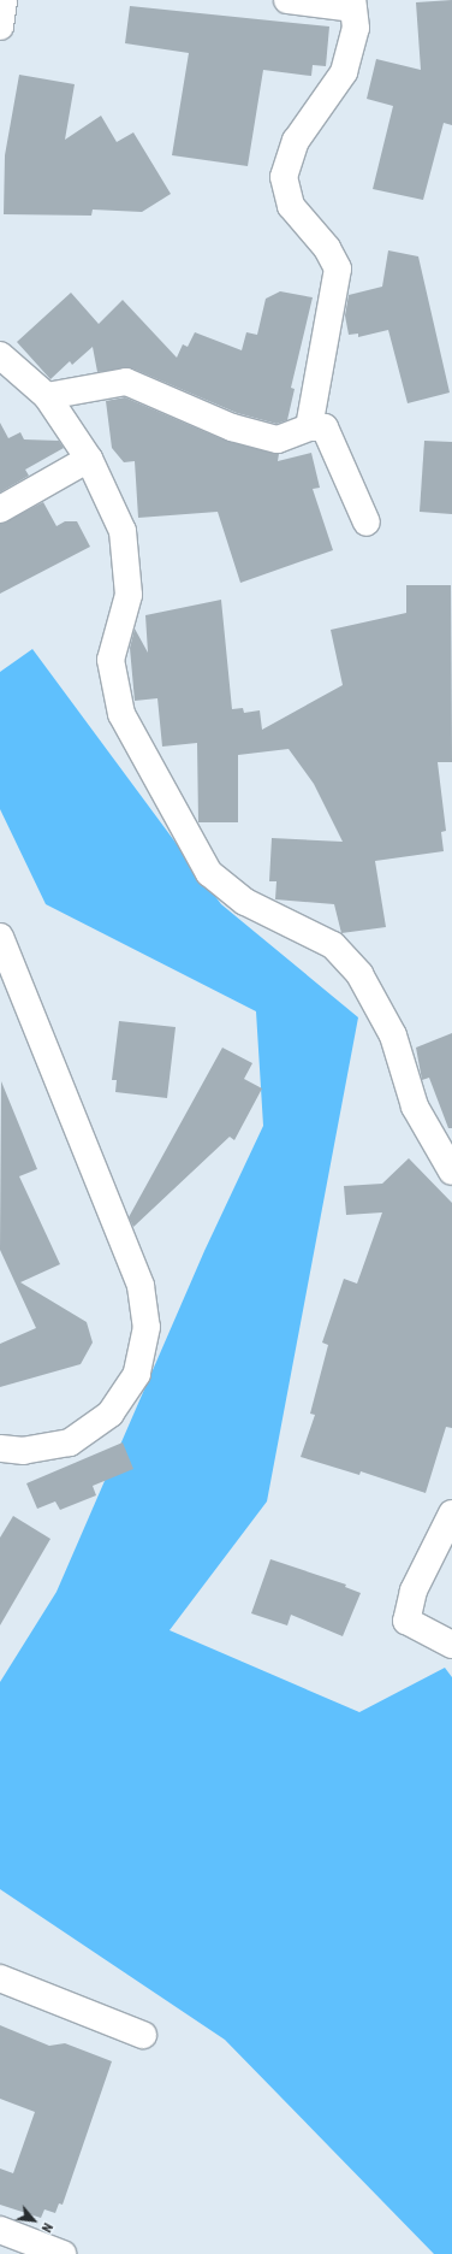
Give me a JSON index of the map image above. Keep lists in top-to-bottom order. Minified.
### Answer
{"north":"bottom right"}
